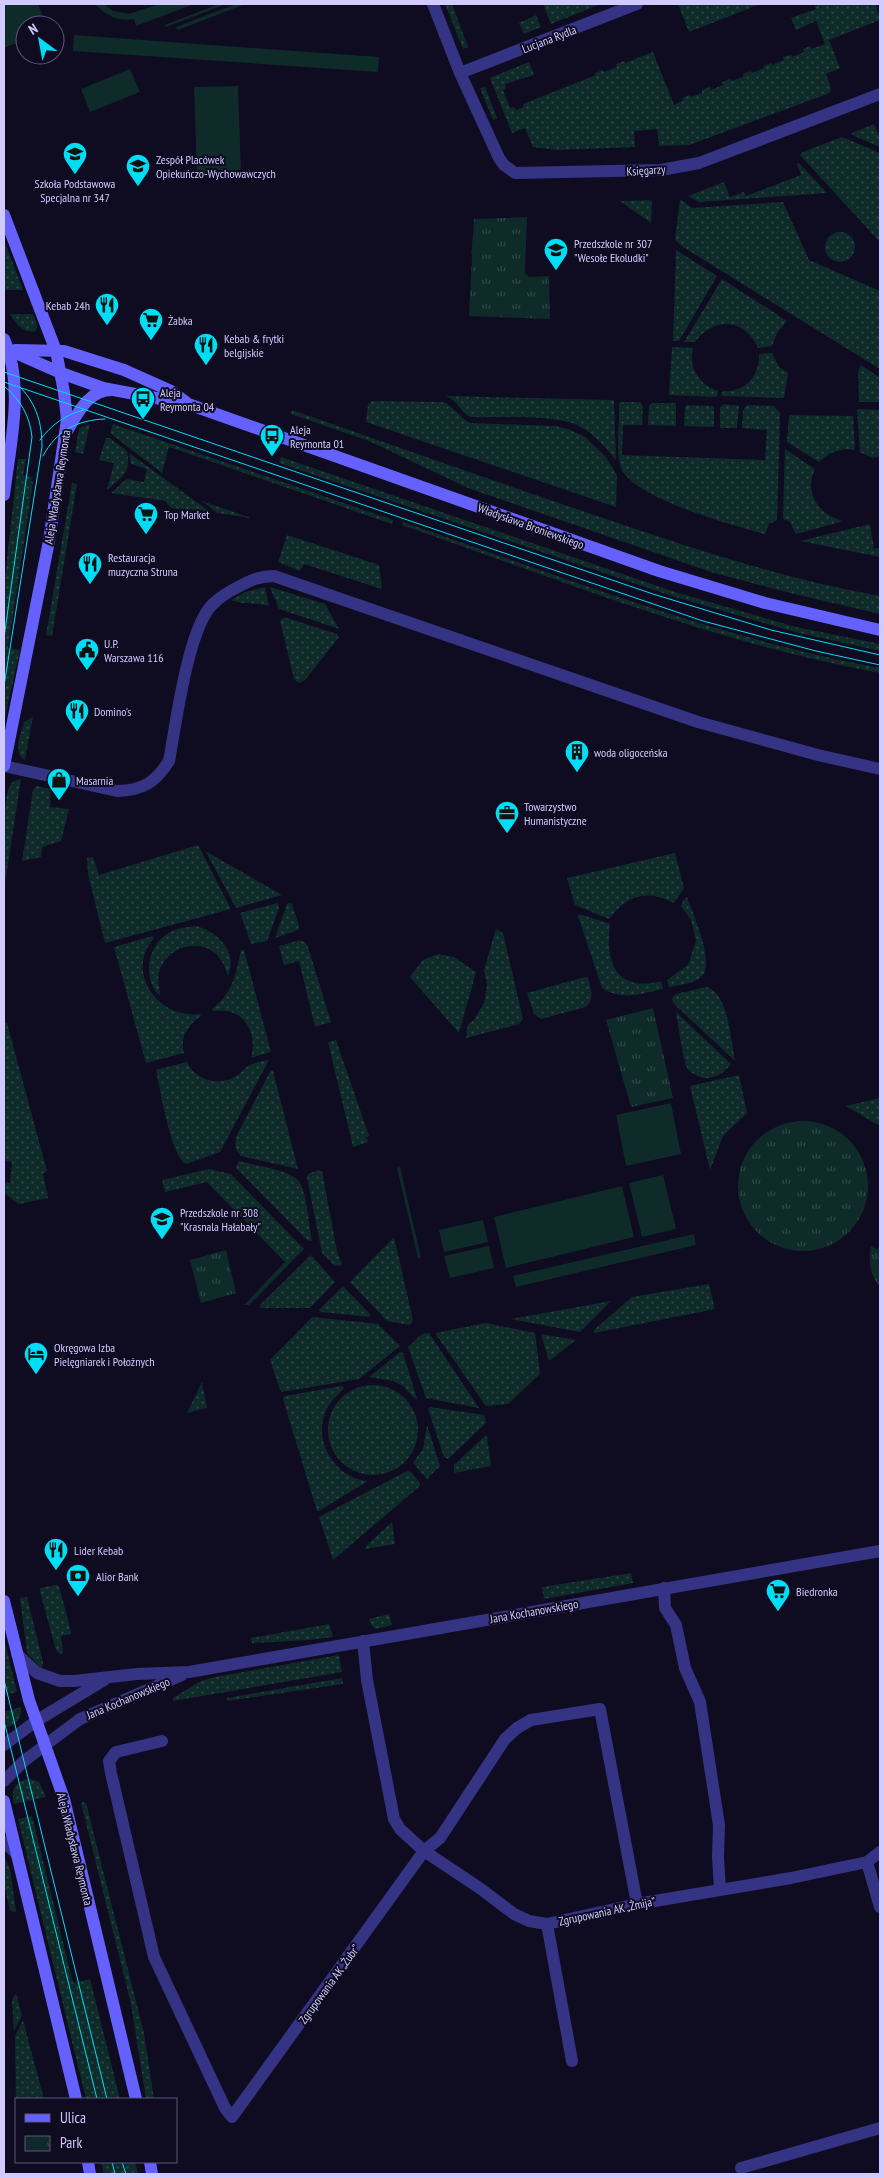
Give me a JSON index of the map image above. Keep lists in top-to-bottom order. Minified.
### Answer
{"streets":{"main road":["Aleja Władysława Reymonta","Władysława Broniewskiego"],"street":["Lucjana Rydla","Księgarzy","Jana Kochanowskiego","Zgrupowania AK „Żmija”","Zgrupowania AK „Żubr”"]},"crossings":[["Lucjana Rydla","Księgarzy"],["Aleja Władysława Reymonta","Władysława Broniewskiego"],["Aleja Władysława Reymonta","Jana Kochanowskiego"],["Jana Kochanowskiego","Zgrupowania AK „Żmija”"],["Zgrupowania AK „Żmija”","Zgrupowania AK „Żubr”"]],"places":{"school or university":["Szkoła Podstawowa Specjalna nr 347","Zespół Placówek Opiekuńczo-Wychowawczych","Przedszkole nr 307 \"Wesołe Ekoludki\"","Przedszkole nr 308 \"Krasnala Hałabały\""],"restaurant":["Kebab 24h","Kebab & frytki belgijskie","Restauracja muzyczna Struna","Domino's","Lider Kebab"],"supermarket":["Żabka","Top Market","Biedronka"],"bus stop":["Aleja Reymonta 04","Aleja Reymonta 01"],"public building":["U.P. Warszawa 116"],"building":["woda oligoceńska"],"shop":["Masarnia"],"office":["Towarzystwo Humanistyczne"],"hotel":["Okręgowa Izba Pielęgniarek i Położnych"],"bank":["Alior Bank"]},"legend":["Ulica","Park"],"north":"top left"}
